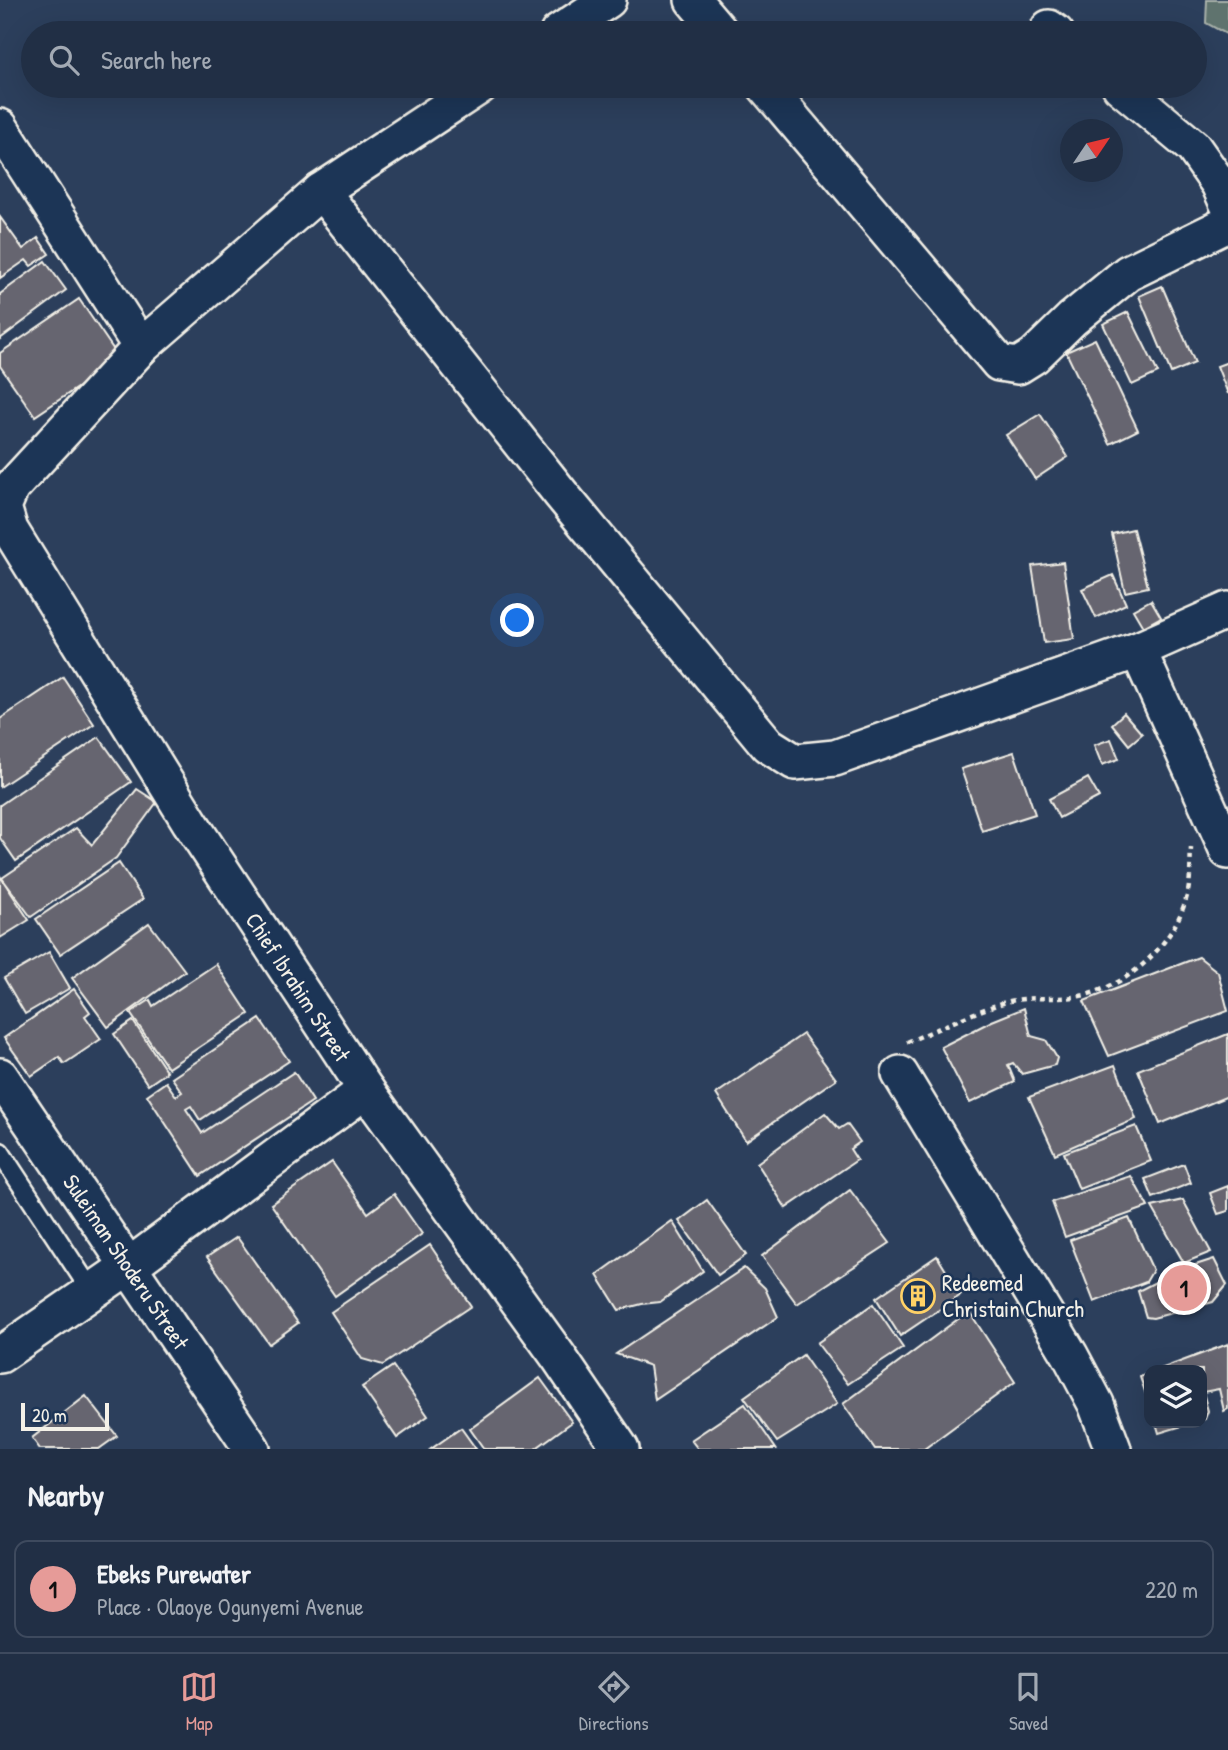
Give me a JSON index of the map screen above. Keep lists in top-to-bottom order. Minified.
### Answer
{"streets":{"street":["Chief Ibrahim Street","Suleiman Shoderu Street"]},"places":{"building":["Redeemed Christain Church"]},"scale_bar":"20 m","north":"top right","page":{"search":"Search here","pins":"1","scale":"20 m","heading":"Nearby","list":[{"mark":"1","name":"Ebeks Purewater","note":"Place · Olaoye Ogunyemi Avenue","value":"220 m"}],"nav":["Map","Directions","Saved"]}}
